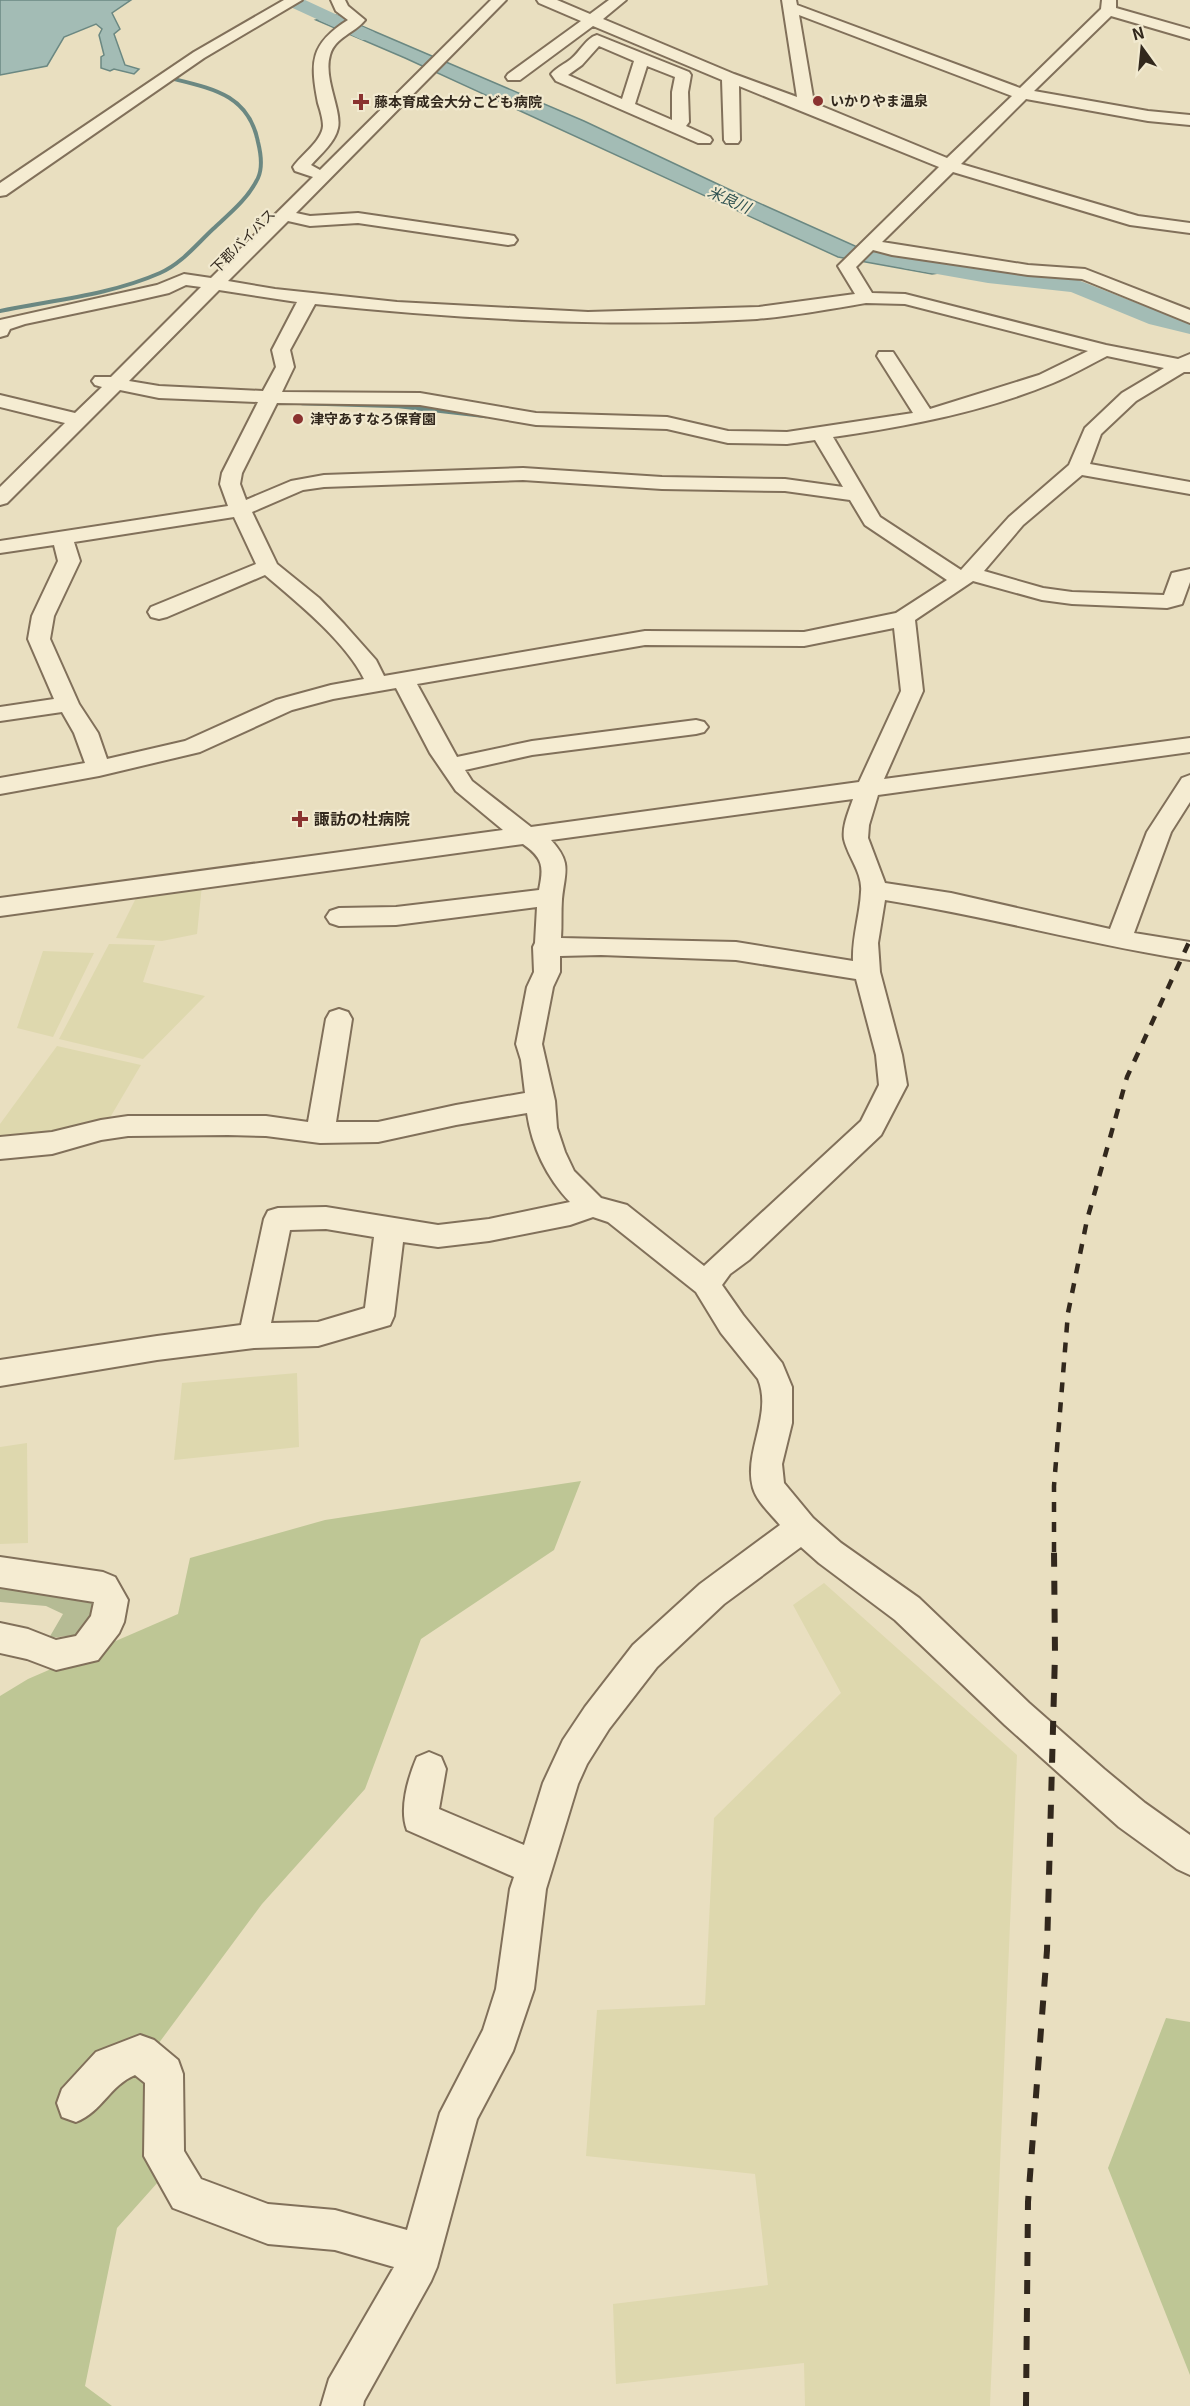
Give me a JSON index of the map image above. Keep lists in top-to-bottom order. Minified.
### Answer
{"streets":{"street":["下郡バイパス"]},"water":["米良川"],"places":{"other":["いかりやま温泉","津守あすなろ保育園"],"health":["藤本育成会大分こども病院","諏訪の杜病院"]},"north":"top"}
